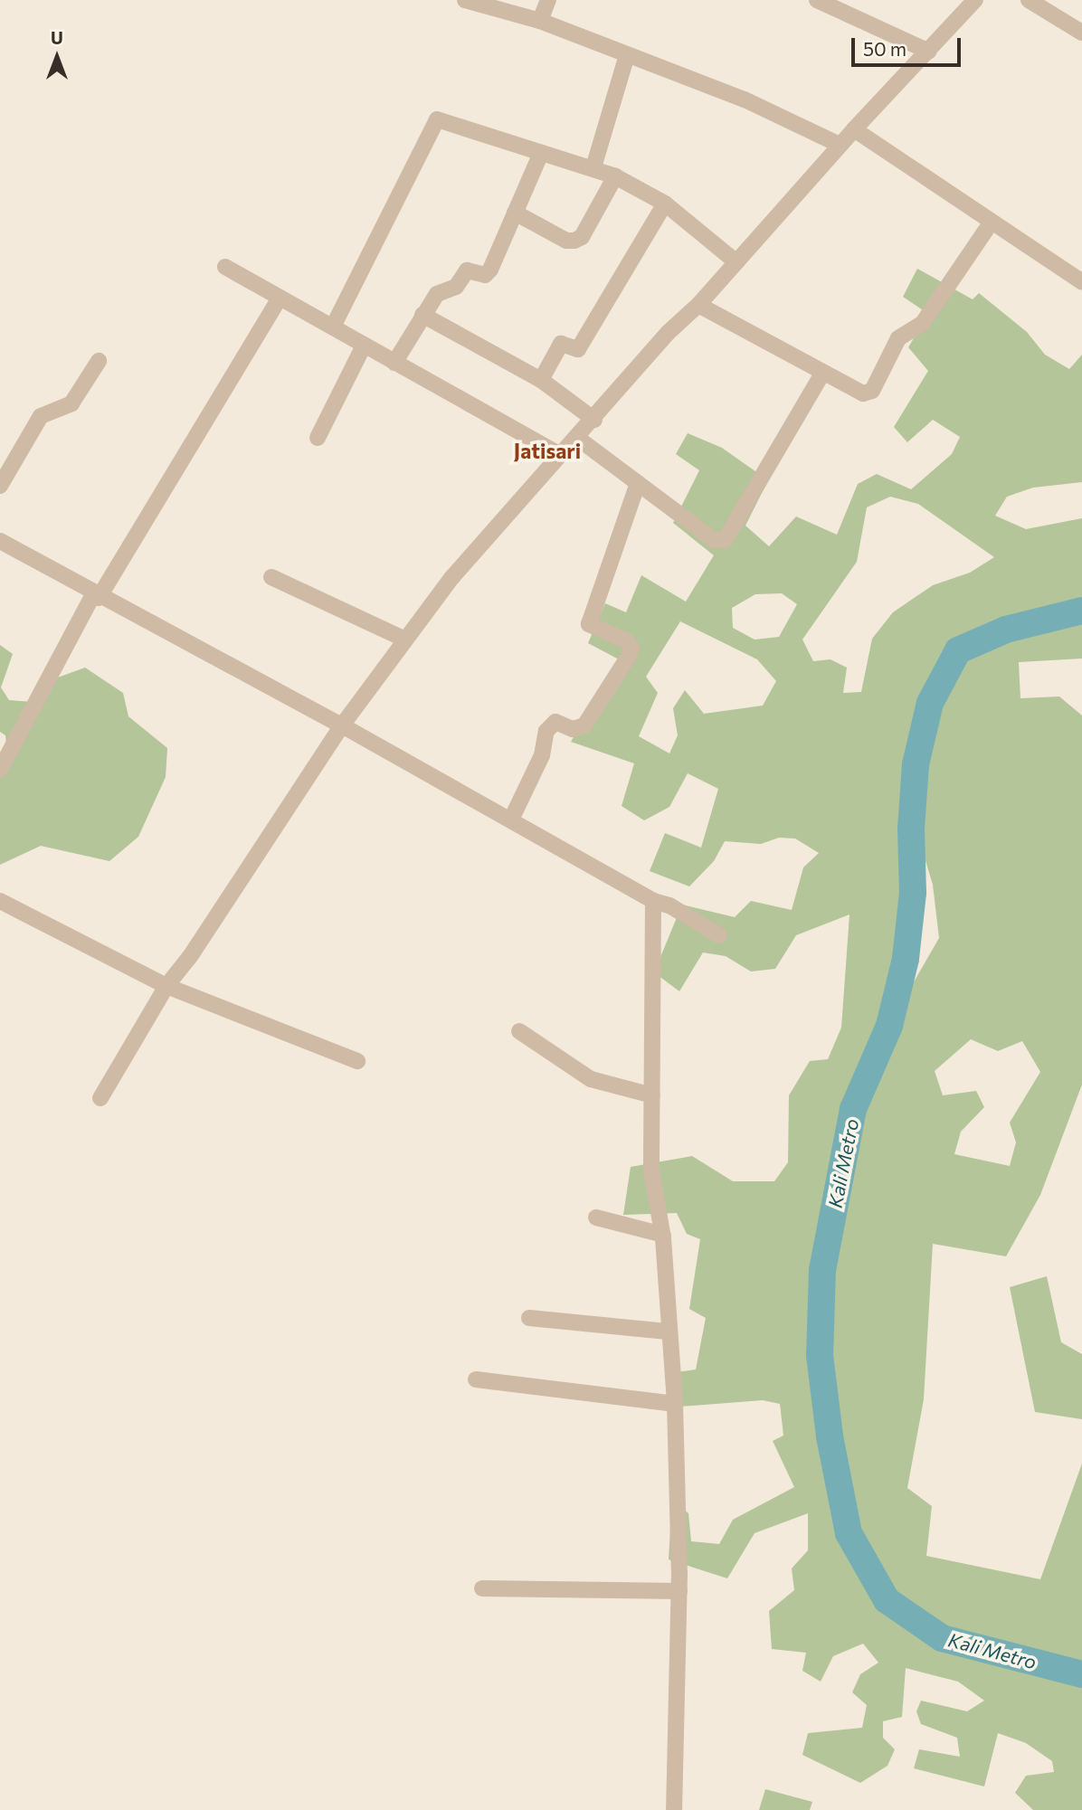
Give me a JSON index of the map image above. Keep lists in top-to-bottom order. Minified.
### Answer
{"districts":["Jatisari"],"water":["Kali Metro"],"scale_bar":"50 m","north":"top"}
